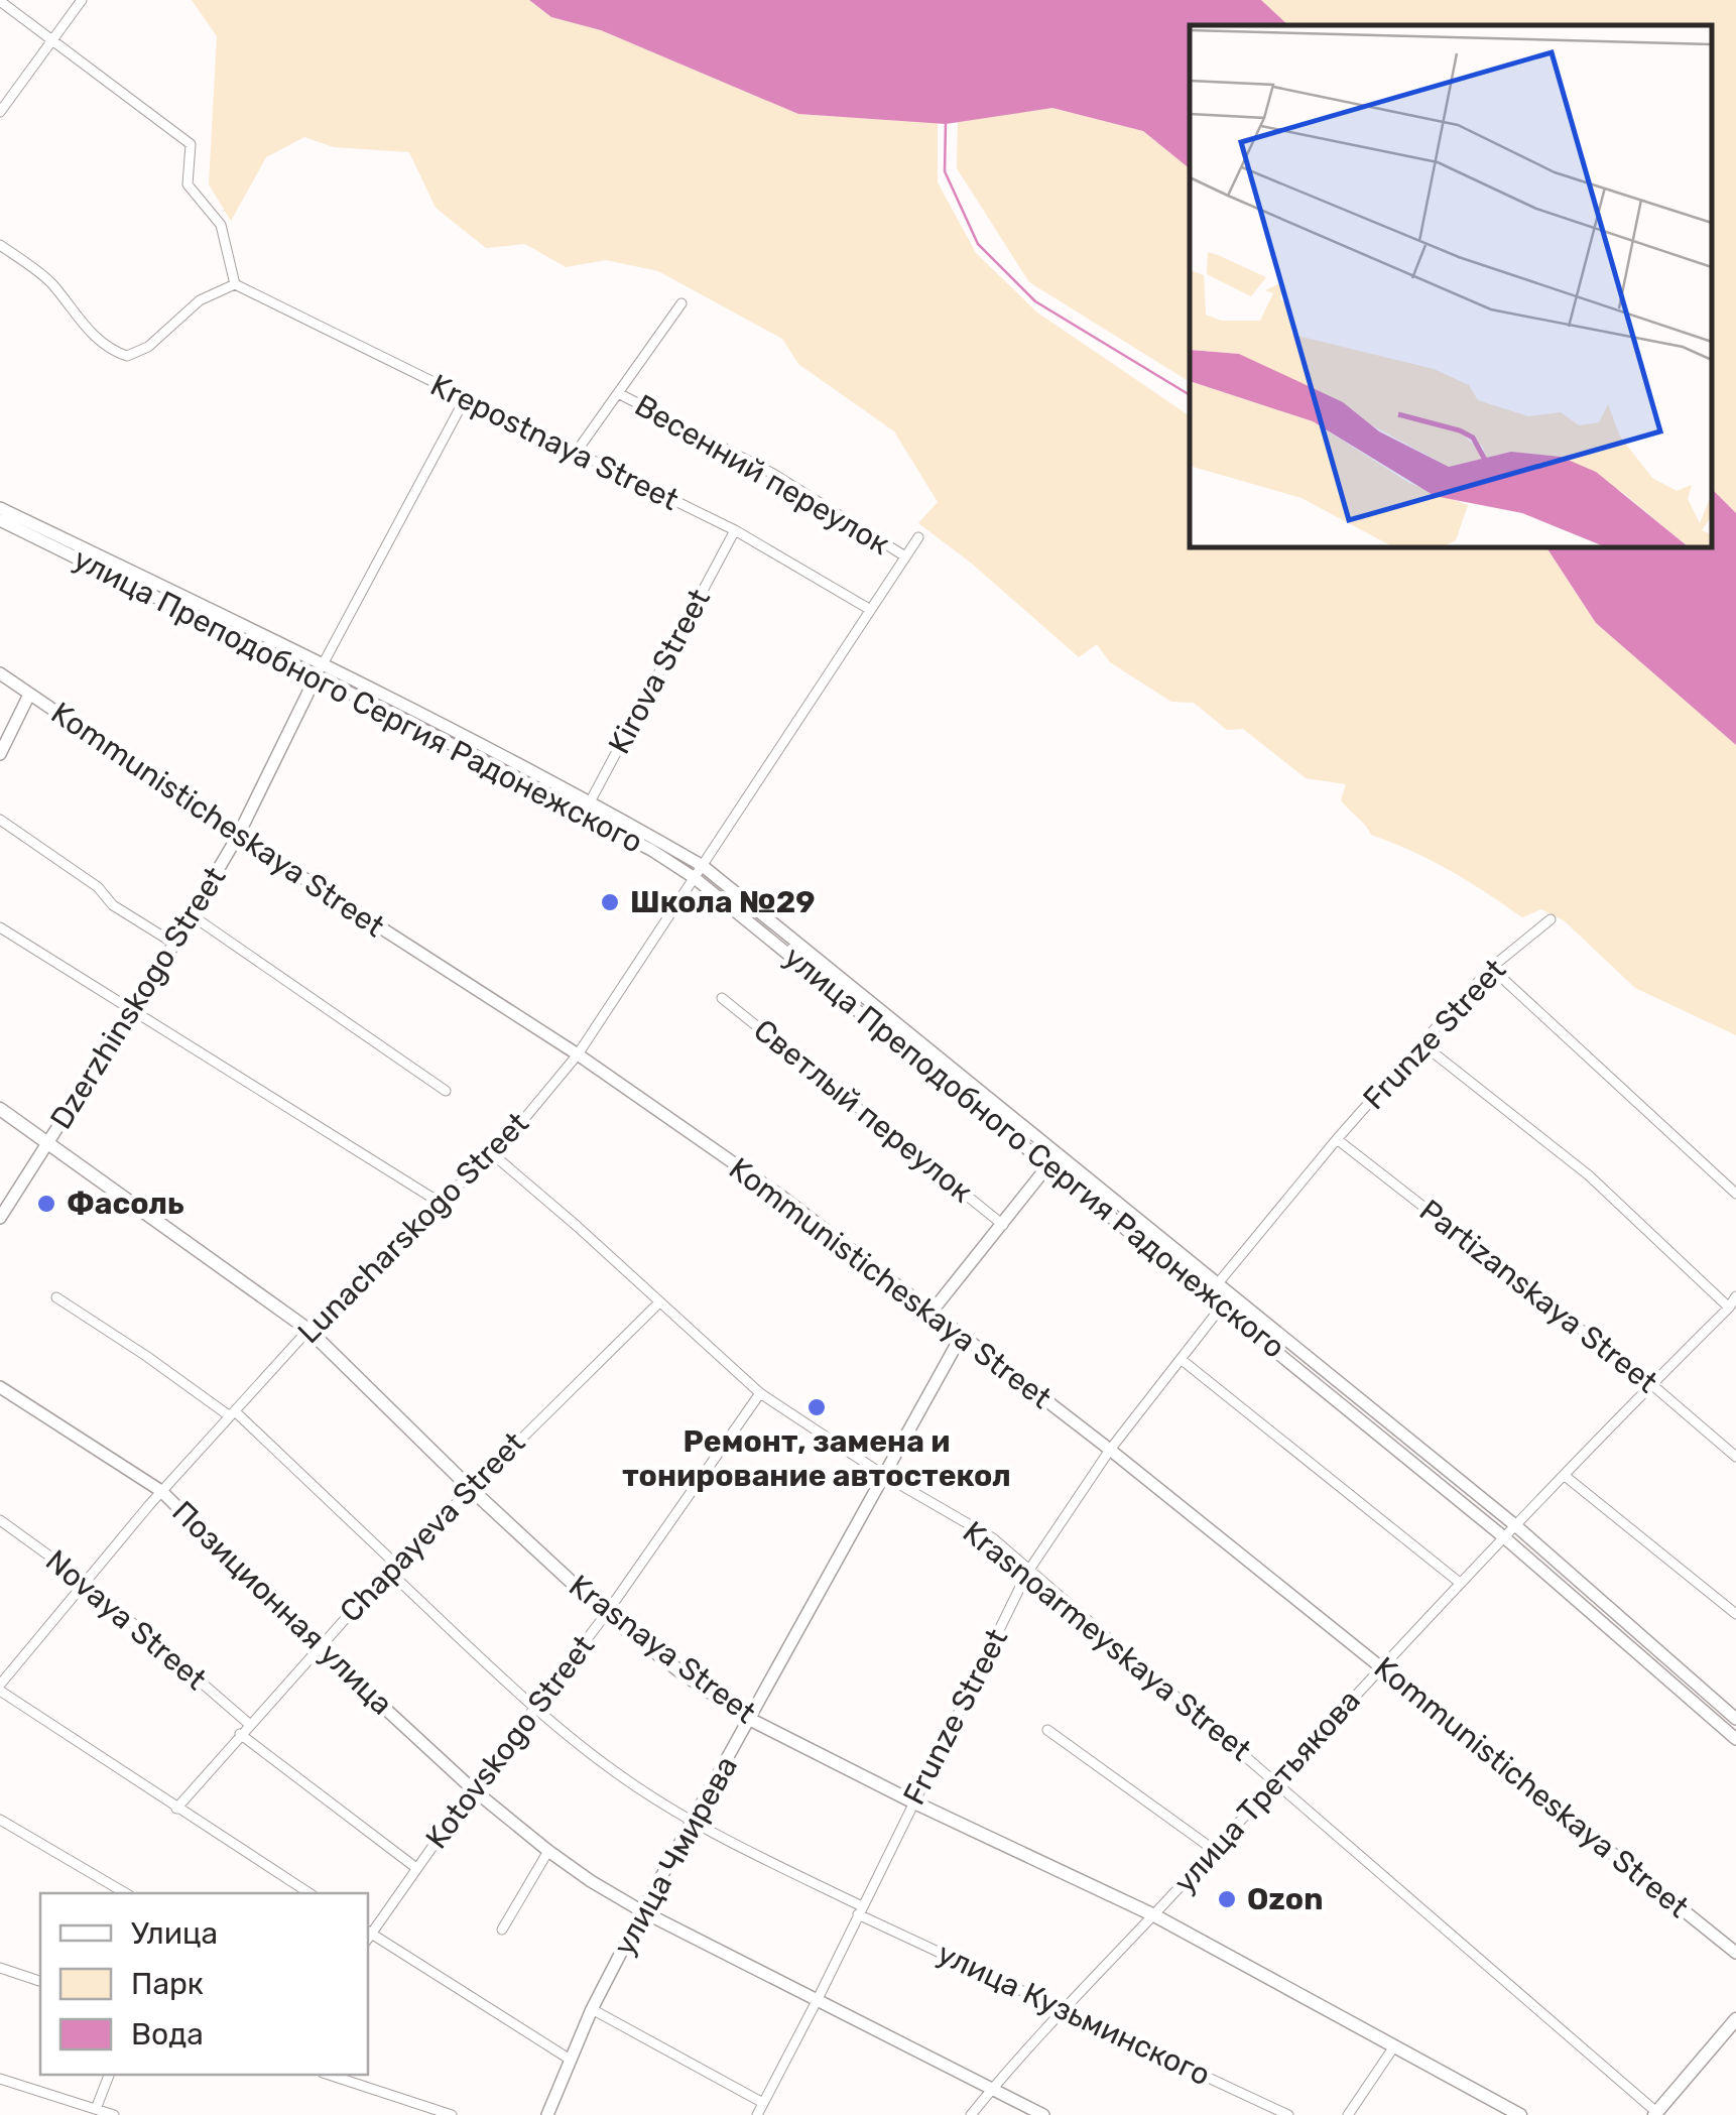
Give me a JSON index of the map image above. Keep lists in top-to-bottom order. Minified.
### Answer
{"streets":{"main road":["Krasnaya Street"],"street":["Krepostnaya Street","Весенний переулок","Kirova Street","улица Преподобного Сергия Радонежского","Kommunisticheskaya Street","Dzerzhinskogo Street","Frunze Street","Светлый переулок","Lunacharskogo Street","Partizanskaya Street","Chapayeva Street","Позиционная улица","Novaya Street","Krasnoarmeyskaya Street","Kotovskogo Street","улица Третьякова","улица Чмирева","улица Кузьминского"]},"crossings":[["Krepostnaya Street","Kirova Street"],["Krepostnaya Street","Dzerzhinskogo Street"],["Krepostnaya Street","Lunacharskogo Street"],["Весенний переулок","Lunacharskogo Street"],["Kirova Street","улица Преподобного Сергия Радонежского"],["улица Преподобного Сергия Радонежского","Dzerzhinskogo Street"],["улица Преподобного Сергия Радонежского","Frunze Street"],["улица Преподобного Сергия Радонежского","Lunacharskogo Street"],["улица Преподобного Сергия Радонежского","улица Третьякова"],["Kommunisticheskaya Street","Dzerzhinskogo Street"],["Kommunisticheskaya Street","Frunze Street"],["Kommunisticheskaya Street","Lunacharskogo Street"],["Kommunisticheskaya Street","улица Третьякова"],["Kommunisticheskaya Street","улица Чмирева"],["Dzerzhinskogo Street","Krasnaya Street"],["Frunze Street","Partizanskaya Street"],["Frunze Street","Позиционная улица"],["Frunze Street","Krasnoarmeyskaya Street"],["Frunze Street","Krasnaya Street"],["Frunze Street","улица Кузьминского"],["Lunacharskogo Street","Позиционная улица"],["Lunacharskogo Street","Novaya Street"],["Lunacharskogo Street","Krasnoarmeyskaya Street"],["Lunacharskogo Street","Krasnaya Street"],["Lunacharskogo Street","улица Кузьминского"],["Partizanskaya Street","улица Третьякова"],["Chapayeva Street","Позиционная улица"],["Chapayeva Street","Novaya Street"],["Chapayeva Street","Krasnoarmeyskaya Street"],["Chapayeva Street","Krasnaya Street"],["Chapayeva Street","улица Кузьминского"],["Позиционная улица","Kotovskogo Street"],["Позиционная улица","улица Третьякова"],["Позиционная улица","улица Чмирева"],["Krasnoarmeyskaya Street","Kotovskogo Street"],["Krasnoarmeyskaya Street","улица Третьякова"],["Krasnoarmeyskaya Street","улица Чмирева"],["Krasnaya Street","Kotovskogo Street"],["Krasnaya Street","улица Третьякова"],["Krasnaya Street","улица Чмирева"],["Kotovskogo Street","улица Кузьминского"],["улица Третьякова","улица Кузьминского"],["улица Чмирева","улица Кузьминского"]],"places":["Школа №29","Фасоль","Ремонт, замена и тонирование автостекол","Ozon"],"legend":["Улица","Парк","Вода"]}
